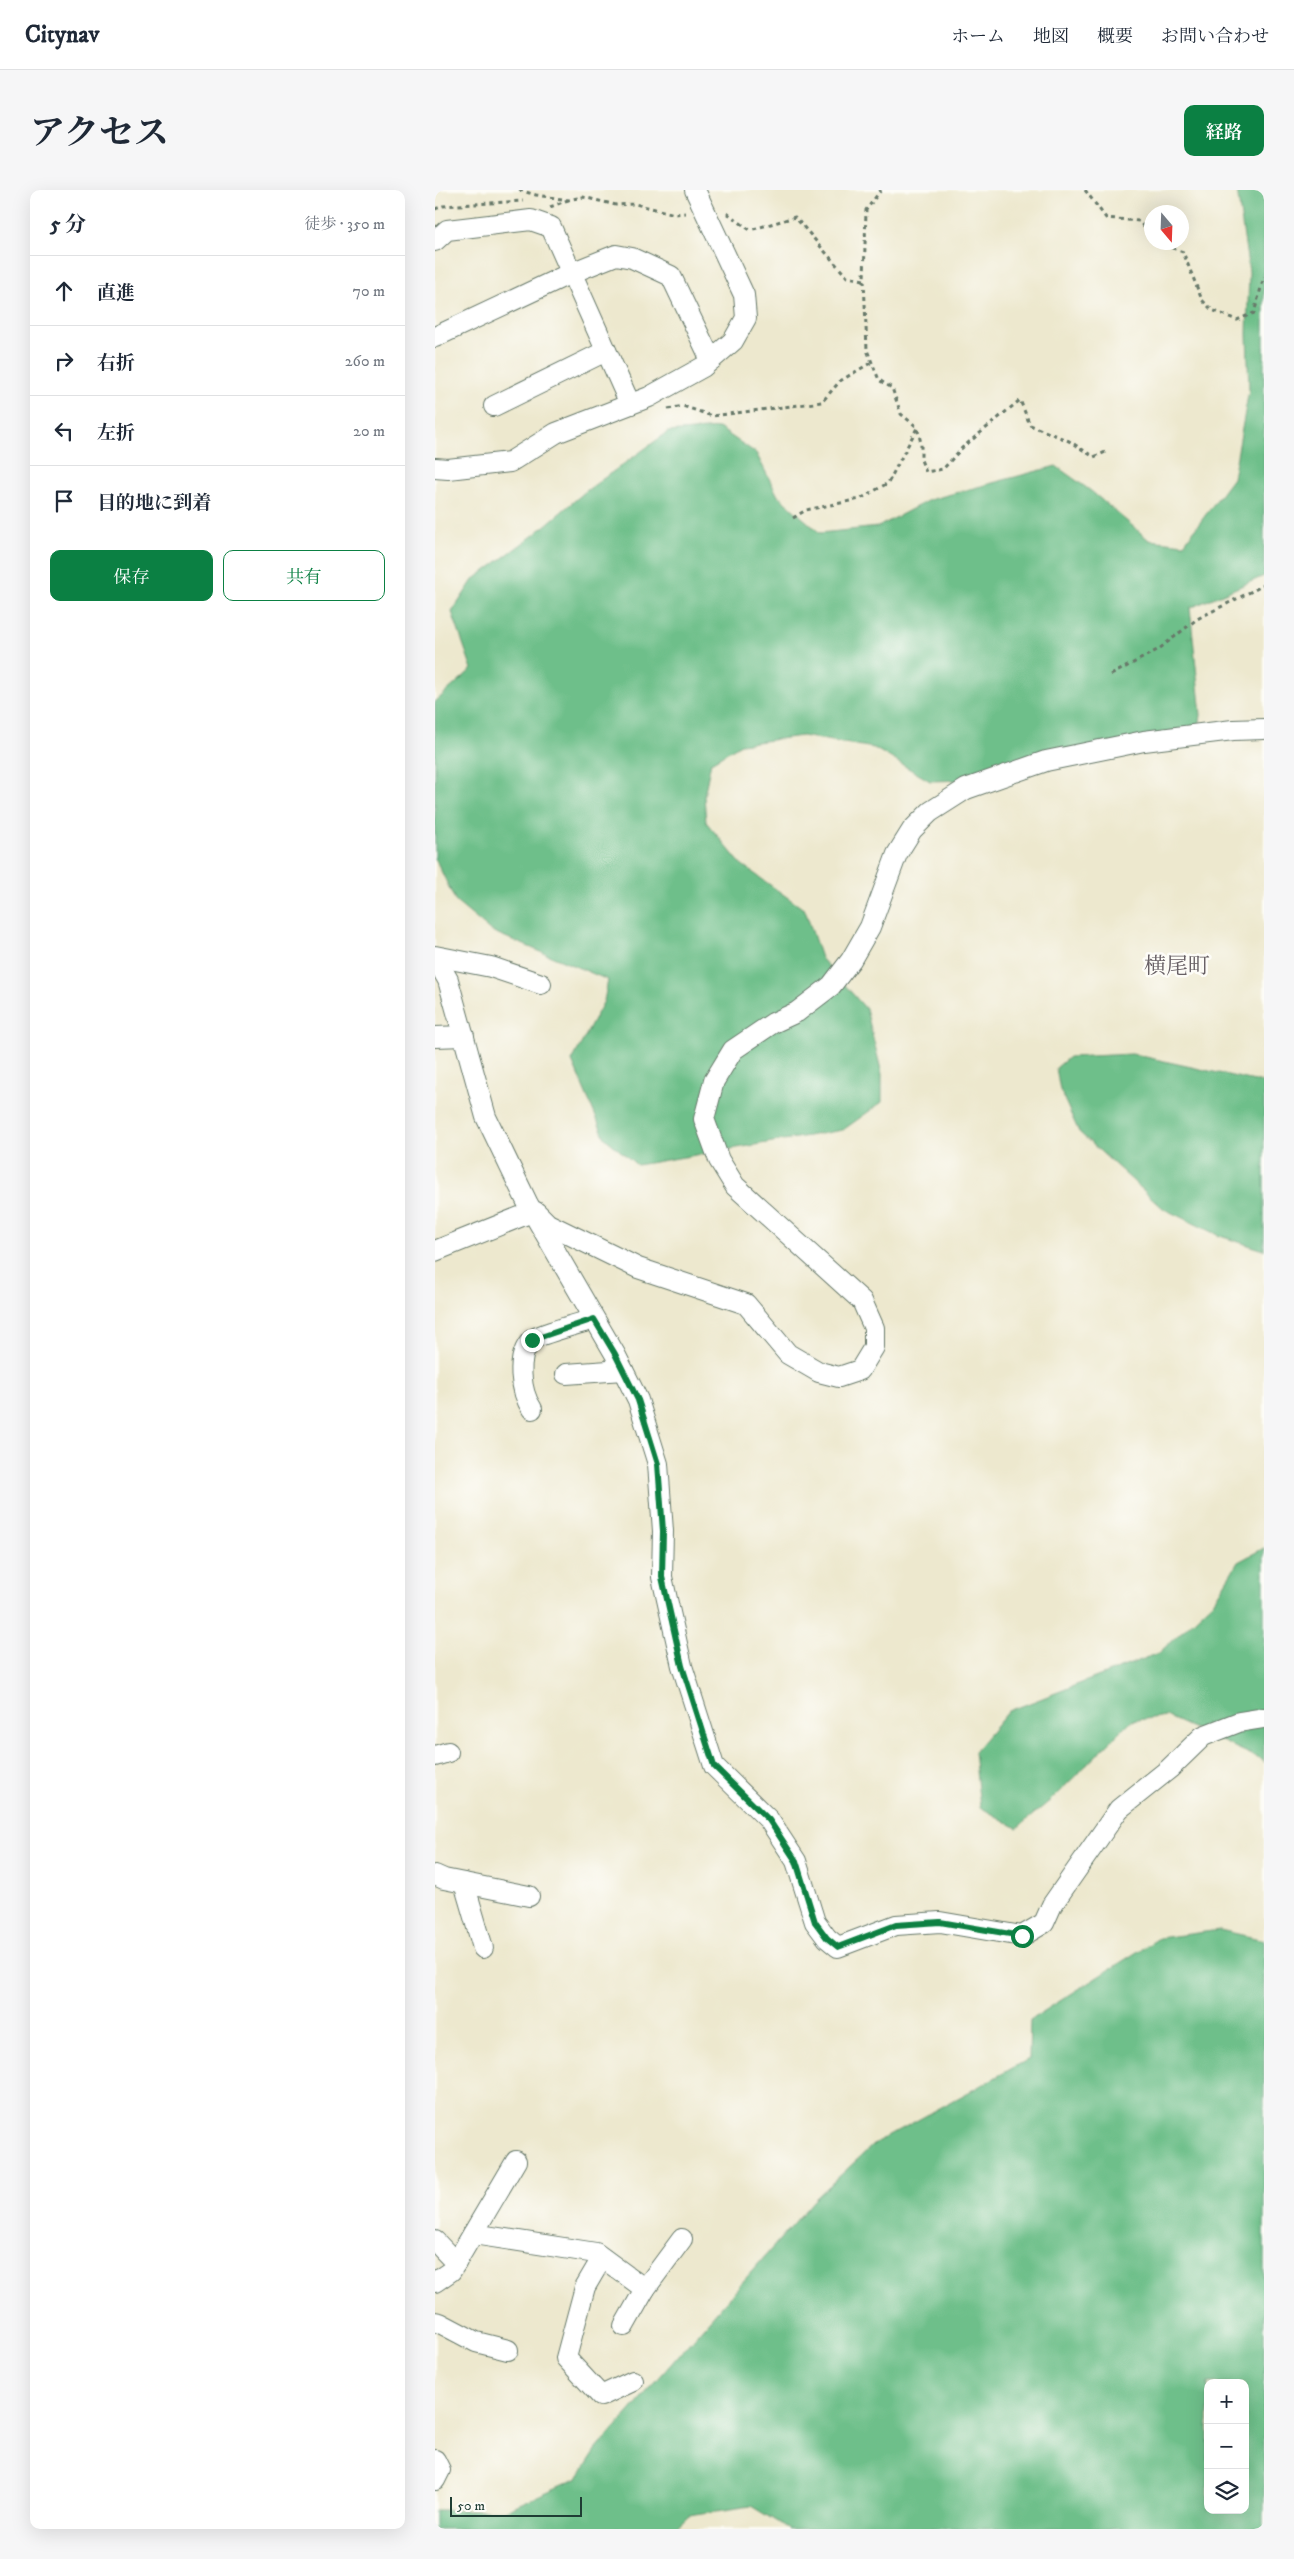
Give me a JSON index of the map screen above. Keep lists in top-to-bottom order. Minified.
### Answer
{"districts":["横尾町"],"scale_bar":"50 m","north":"bottom","page":{"header":"Citynav","nav":["ホーム","地図","概要","お問い合わせ"],"title":"アクセス","buttons":["経路",["保存","共有"]],"heading":["5 分","徒歩 · 350 m"],"list":[["直進","70 m"],["右折","260 m"],["左折","20 m"],"目的地に到着"],"map_buttons":["+","−"],"scale":"50 m"}}
